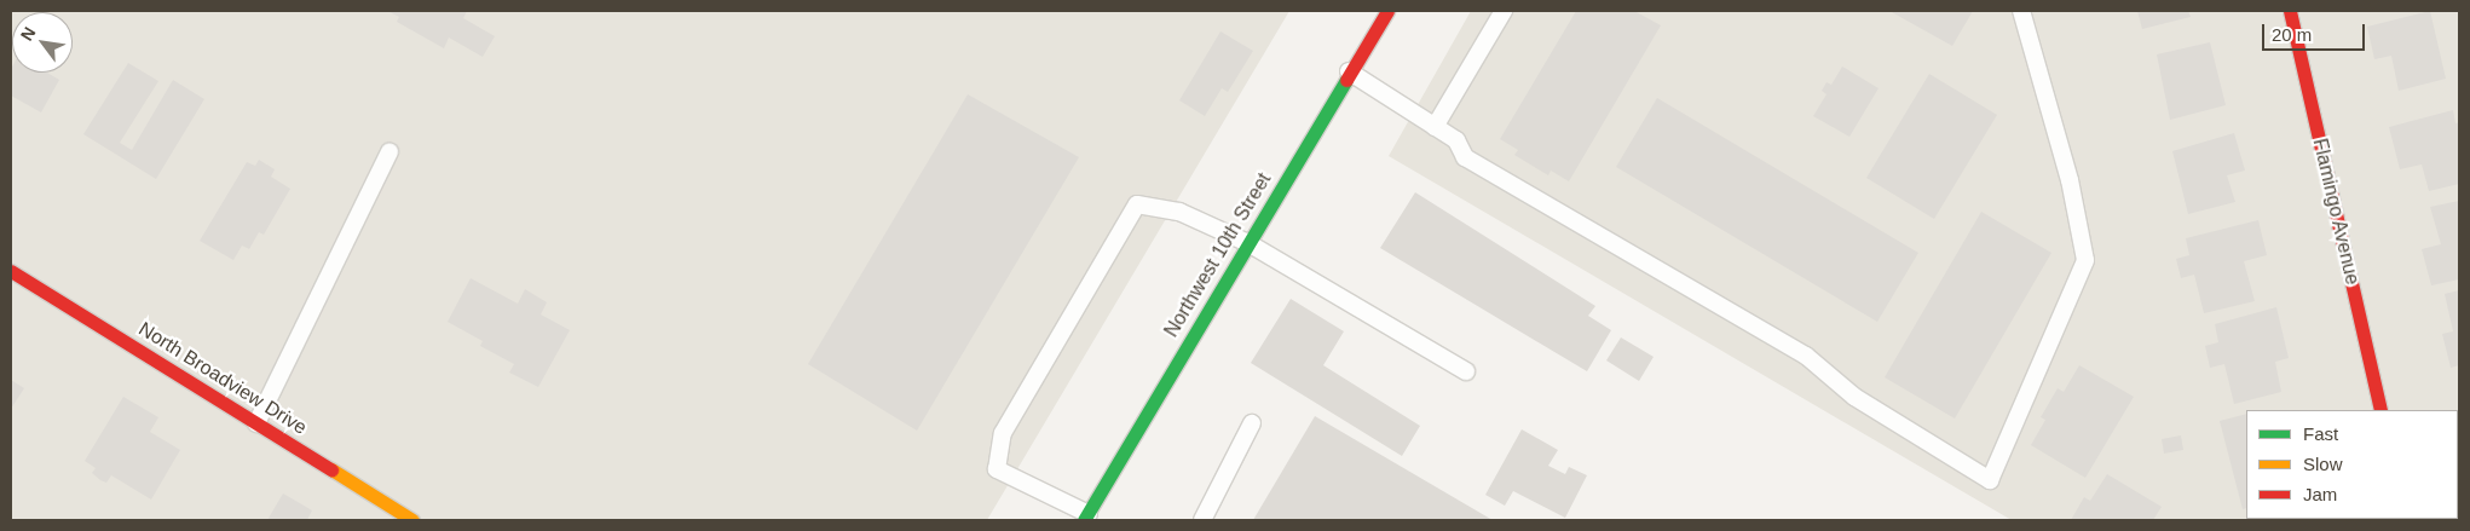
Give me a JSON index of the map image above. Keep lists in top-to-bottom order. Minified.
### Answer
{"streets":{"street":["Flamingo Avenue","Northwest 10th Street","North Broadview Drive"]},"legend":["Fast","Slow","Jam"],"scale_bar":"20 m","north":"top left"}
